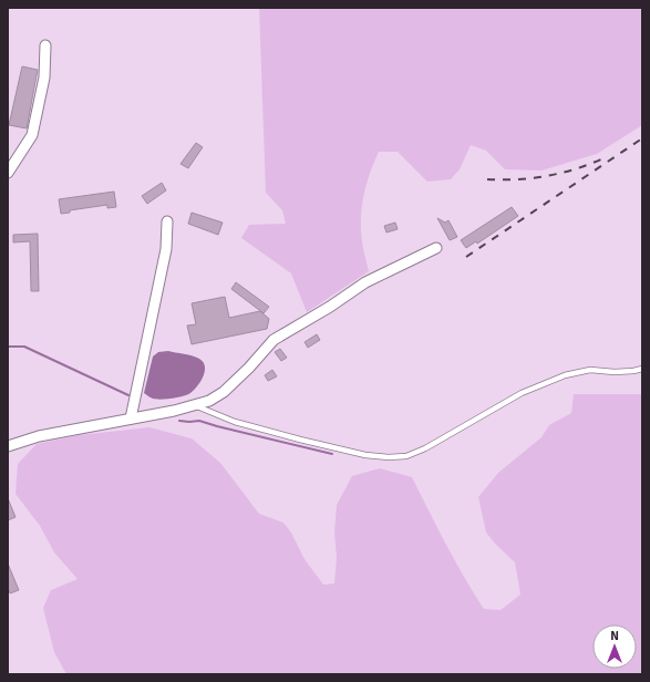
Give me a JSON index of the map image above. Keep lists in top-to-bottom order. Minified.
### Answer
{"north":"top"}
